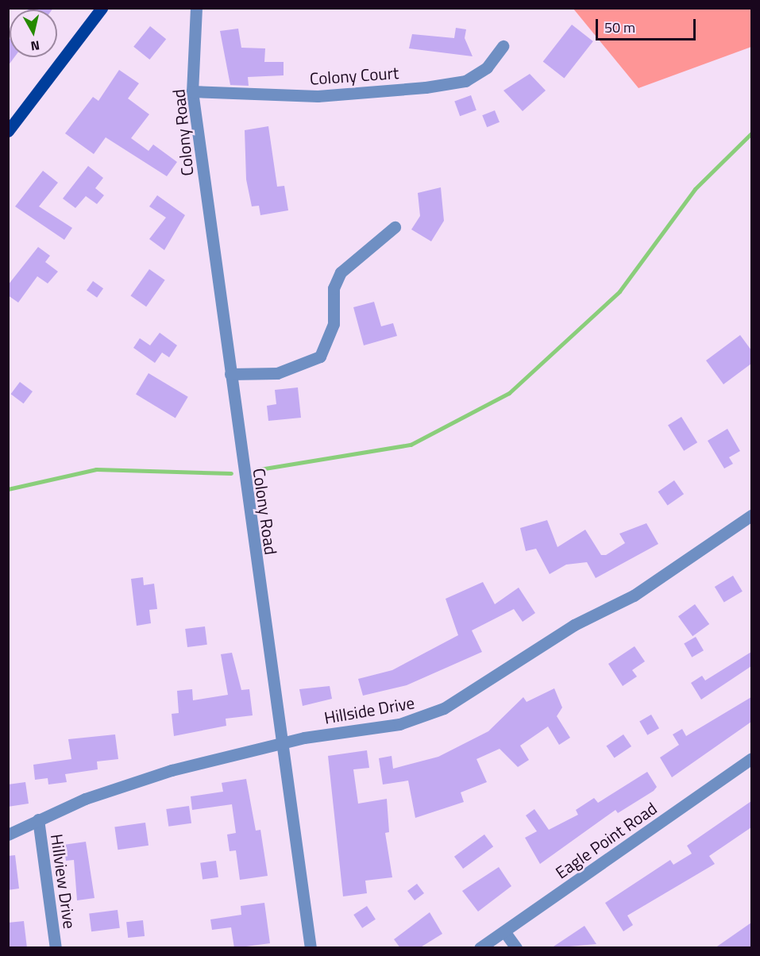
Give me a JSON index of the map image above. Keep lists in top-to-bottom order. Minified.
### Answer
{"streets":{"street":["Colony Court","Colony Road","Hillside Drive","Eagle Point Road","Hillview Drive"]},"crossings":[["Colony Court","Colony Road"],["Colony Road","Hillside Drive"],["Hillside Drive","Hillview Drive"]],"scale_bar":"50 m","north":"bottom"}
